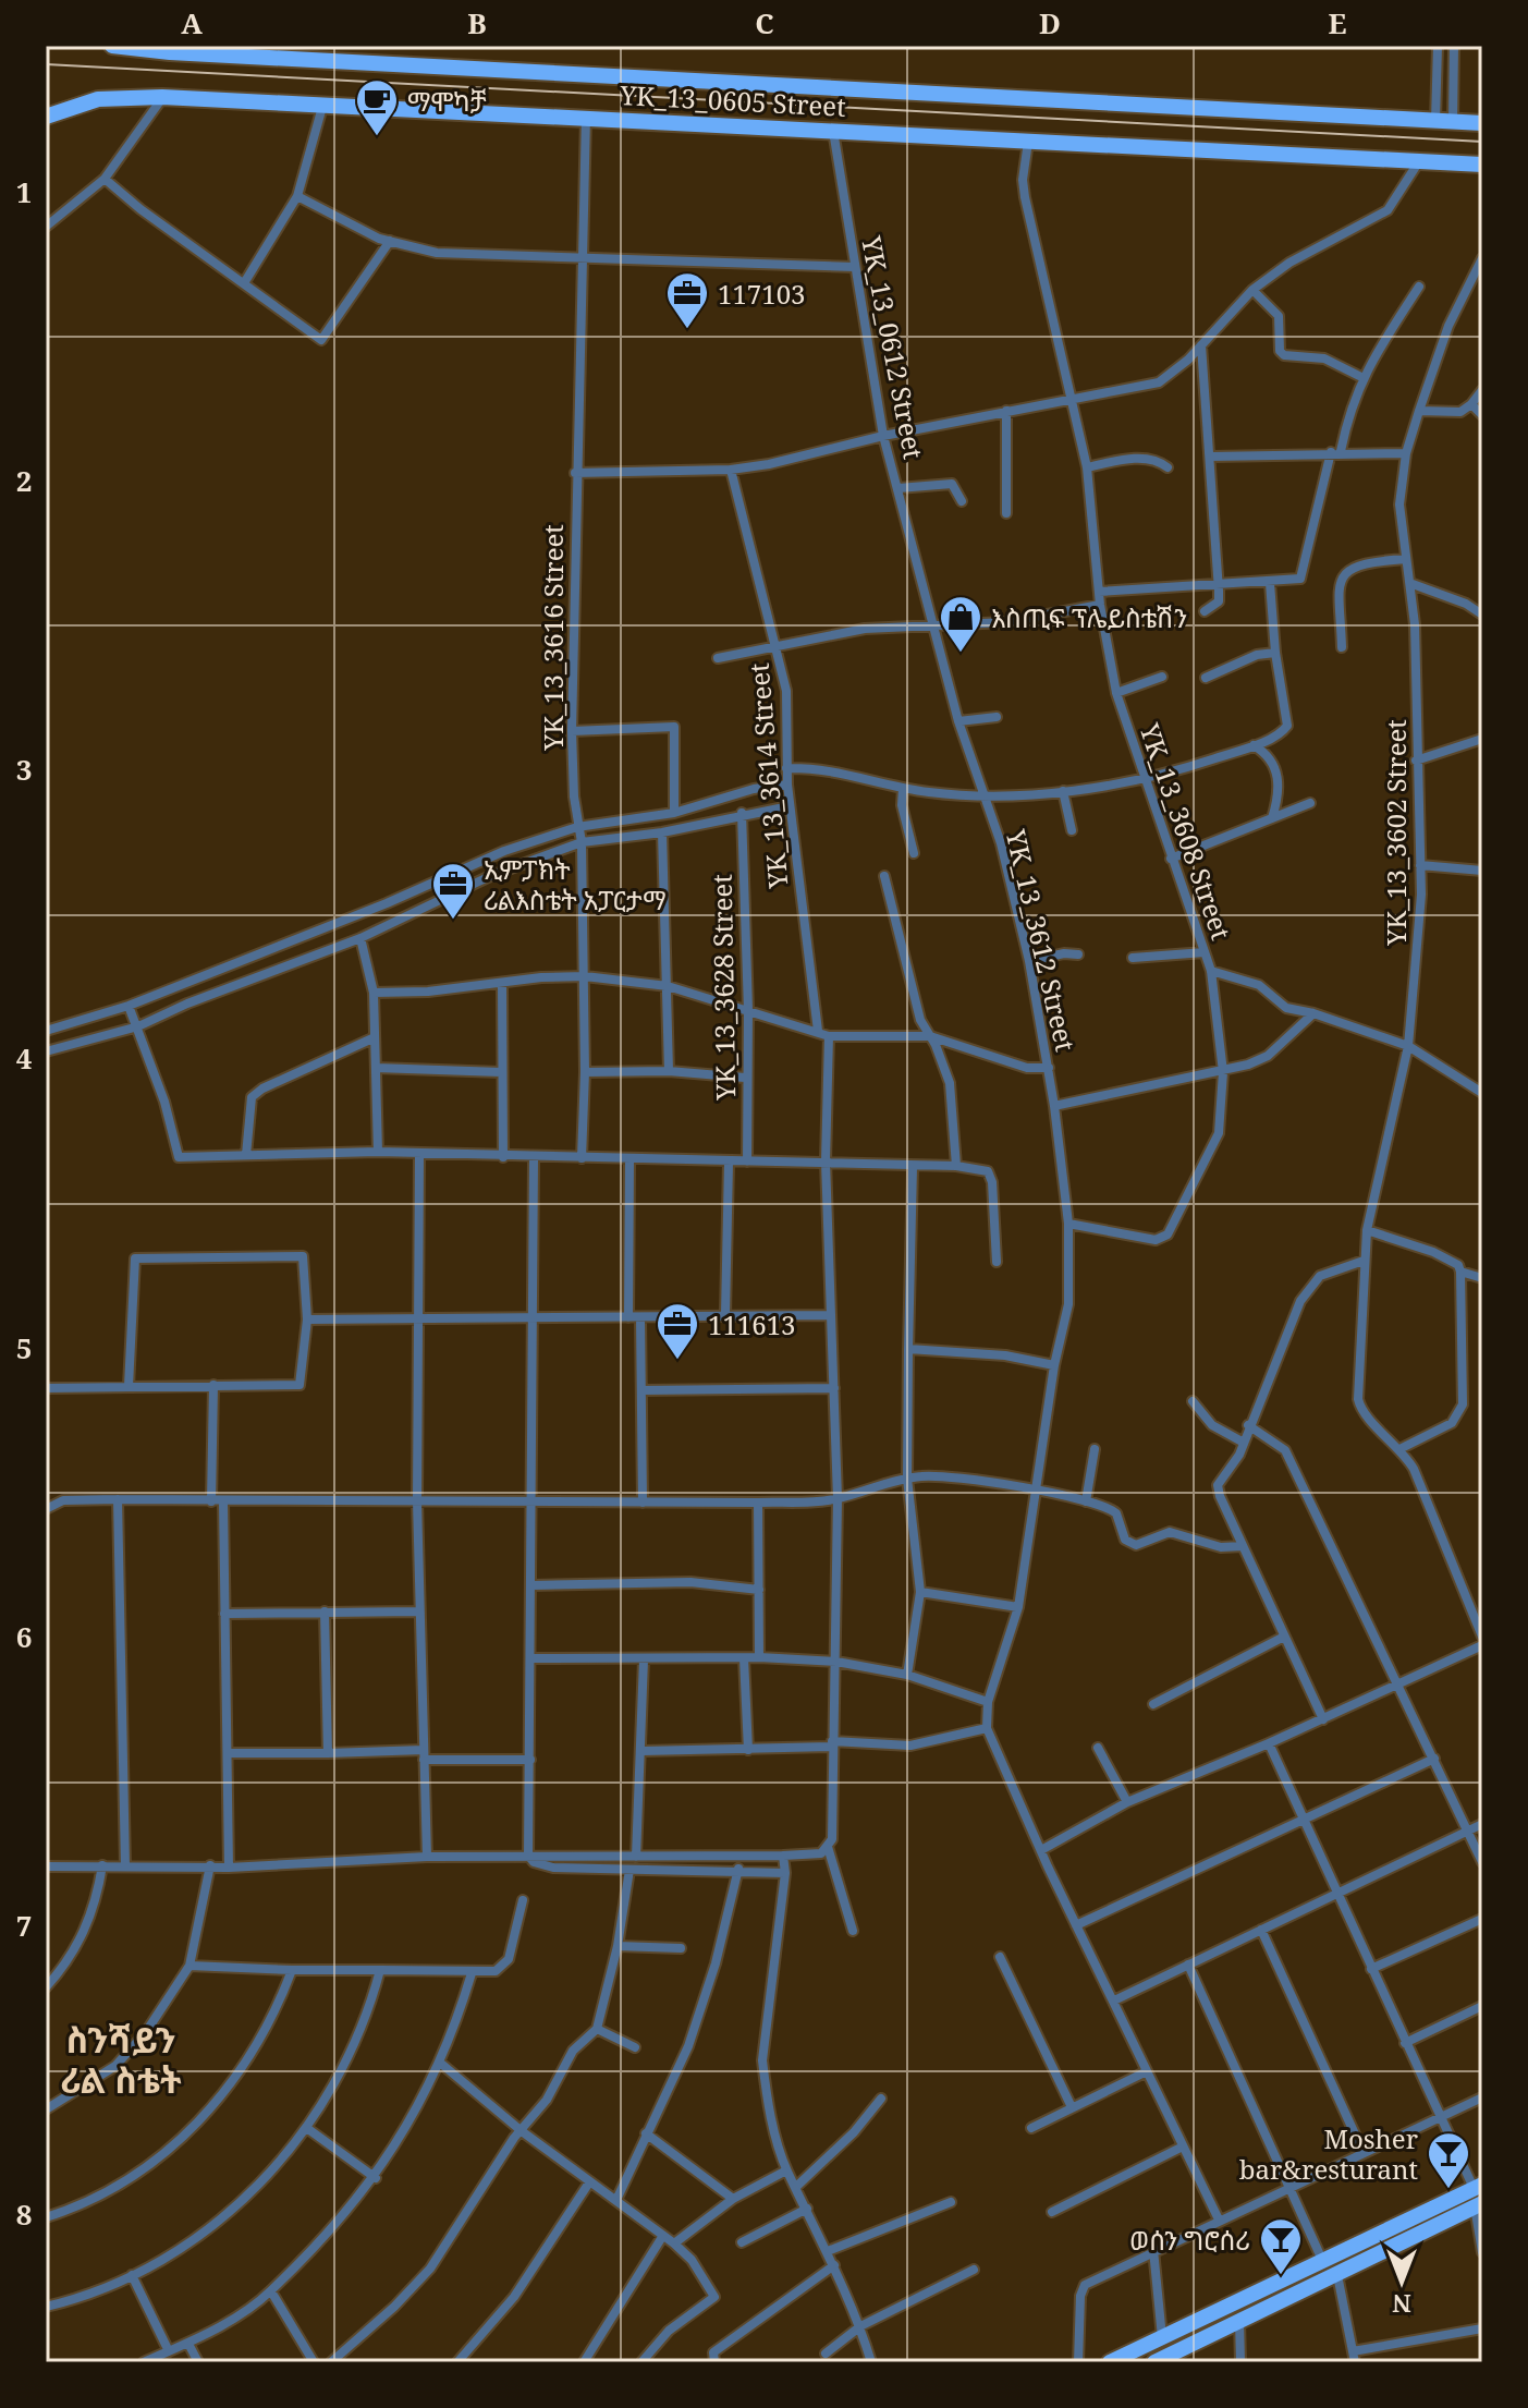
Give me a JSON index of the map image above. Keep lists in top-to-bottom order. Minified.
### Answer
{"streets":{"main road":["YK_13_0605 Street"],"street":["YK_13_0612 Street","YK_13_3616 Street","YK_13_3614 Street","YK_13_3608 Street","YK_13_3602 Street","YK_13_3612 Street","YK_13_3628 Street"]},"crossings":[["YK_13_0605 Street","YK_13_0612 Street"],["YK_13_0605 Street","YK_13_3616 Street"],["YK_13_0612 Street","YK_13_3612 Street"],["YK_13_3608 Street","YK_13_3612 Street"]],"districts":["ስንሻይን ሪል ስቴት"],"places":{"cafe":["ማሞካቻ"],"office":["117103","ኢምፓክት ሪልእስቴት አፓርታማ","111613"],"shop":["እስጢፍ ፕሌይስቴሽን"],"bar":["Mosher bar&resturant","ወሰን ግሮሰሪ"]},"north":"bottom","grid":{"columns":["A","B","C","D","E"],"rows":["1","2","3","4","5","6","7","8"]}}
